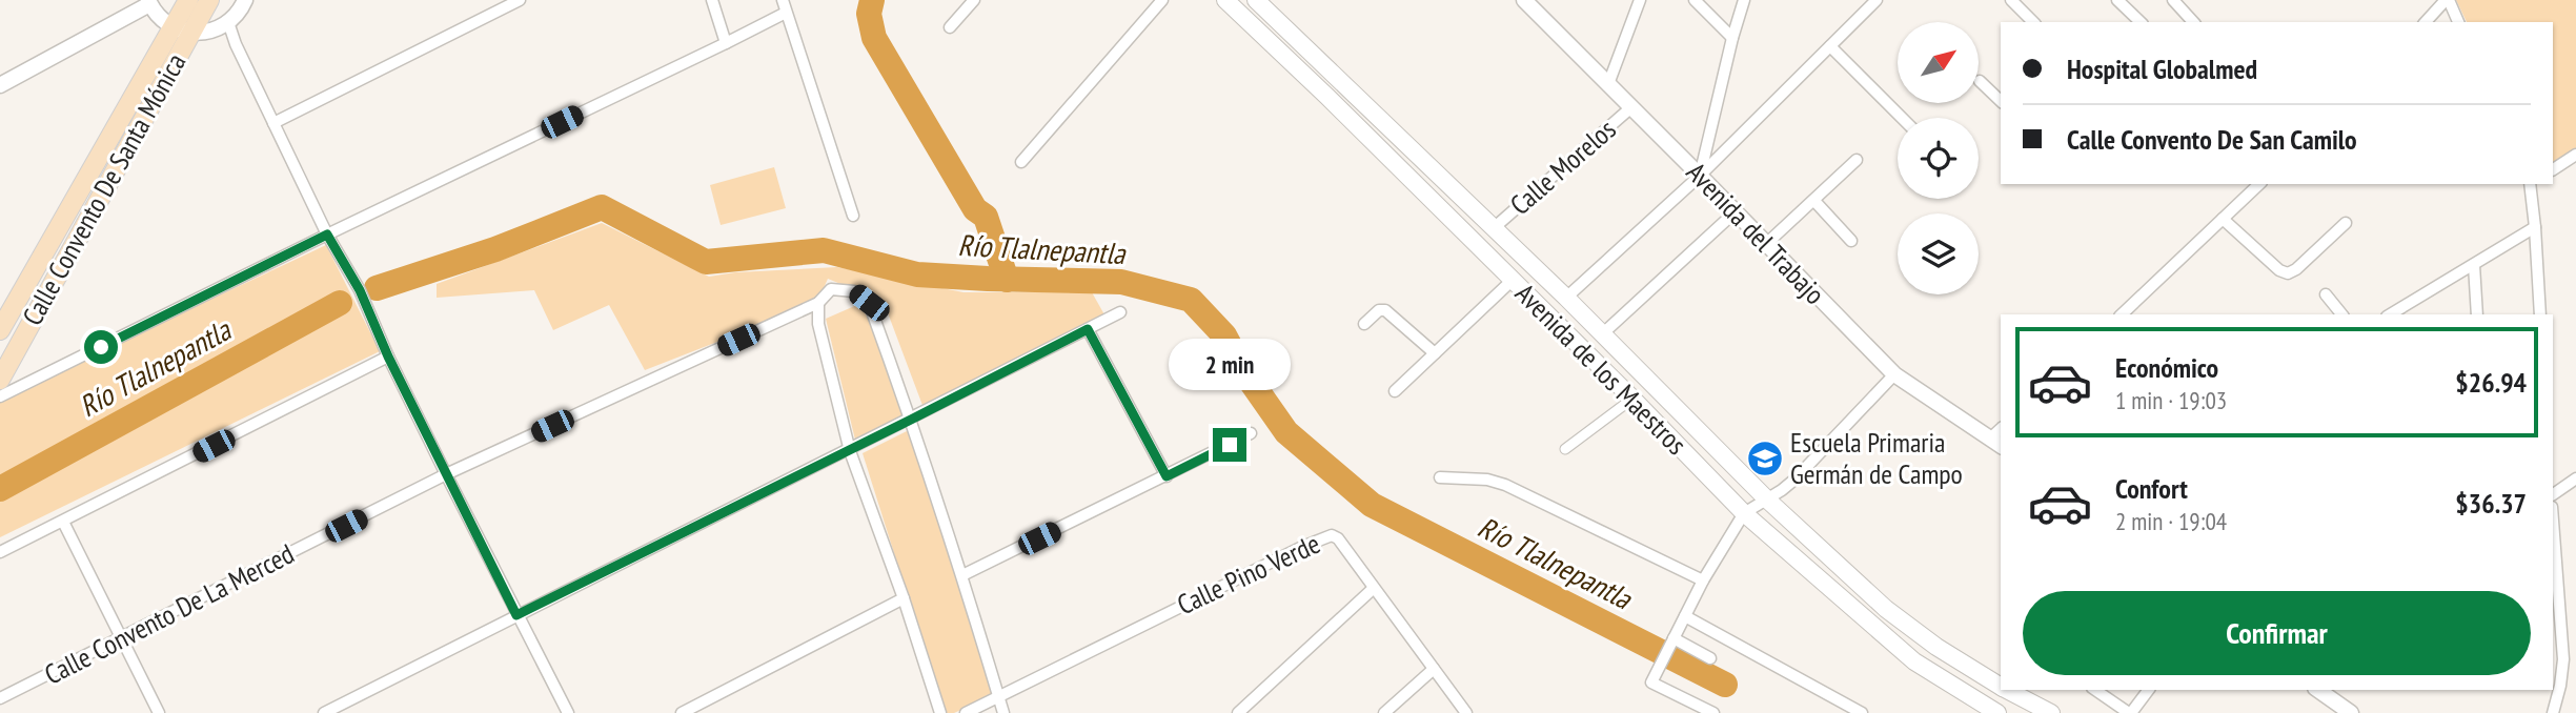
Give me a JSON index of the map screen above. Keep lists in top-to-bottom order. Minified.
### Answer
{"streets":{"main road":["Calle Convento De Santa Mónica","Avenida de los Maestros"],"street":["Calle Morelos","Avenida del Trabajo","Calle Pino Verde","Calle Convento De La Merced"]},"crossings":[["Calle Morelos","Avenida del Trabajo"],["Calle Morelos","Avenida de los Maestros"]],"water":["Río Tlalnepantla"],"places":{"school or university":["Escuela Primaria Germán de Campo"]},"north":"top right","page":{"banner":["Hospital Globalmed","Calle Convento De San Camilo"],"list":[{"name":"Económico","note":"1 min · 19:03","value":"$26.94"},{"name":"Confort","note":"2 min · 19:04","value":"$36.37"}],"bubble":"2 min","buttons":"Confirmar"}}
